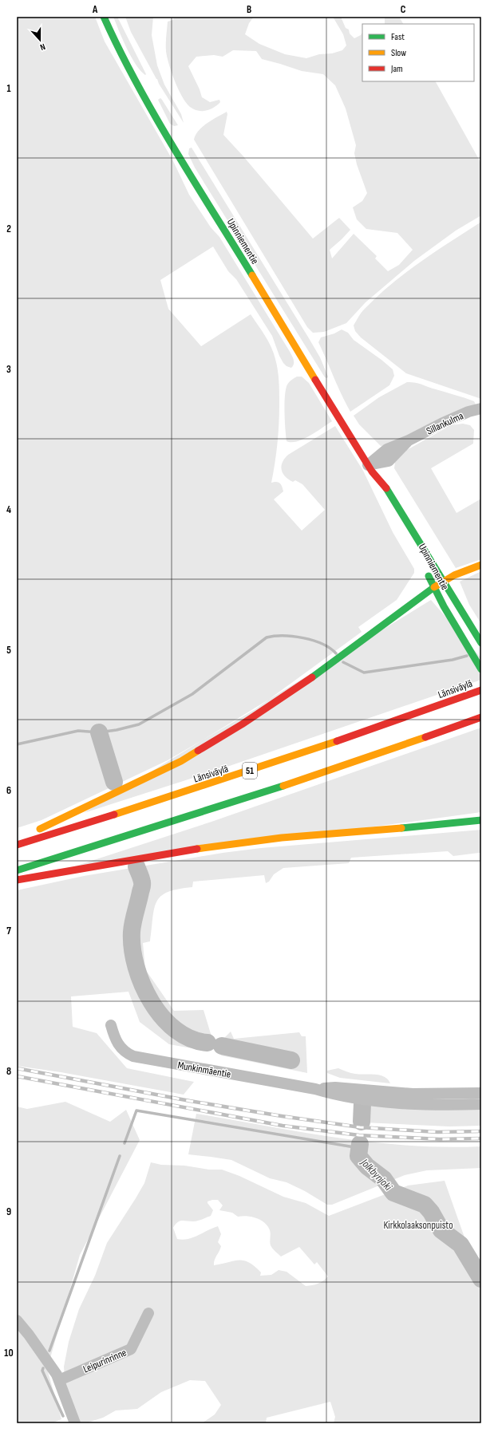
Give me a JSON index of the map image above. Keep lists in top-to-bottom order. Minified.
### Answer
{"streets":{"main road":["Upinniementie","Länsiväylä","51"],"street":["Sillankulma","Munkinmäentie","Leipurinrinne"]},"crossings":[["Upinniementie","Sillankulma"]],"water":["Jolkbynjoki"],"parks":["Kirkkolaaksonpuisto"],"legend":["Fast","Slow","Jam"],"north":"bottom","grid":{"columns":["A","B","C"],"rows":["1","2","3","4","5","6","7","8","9","10"]}}
